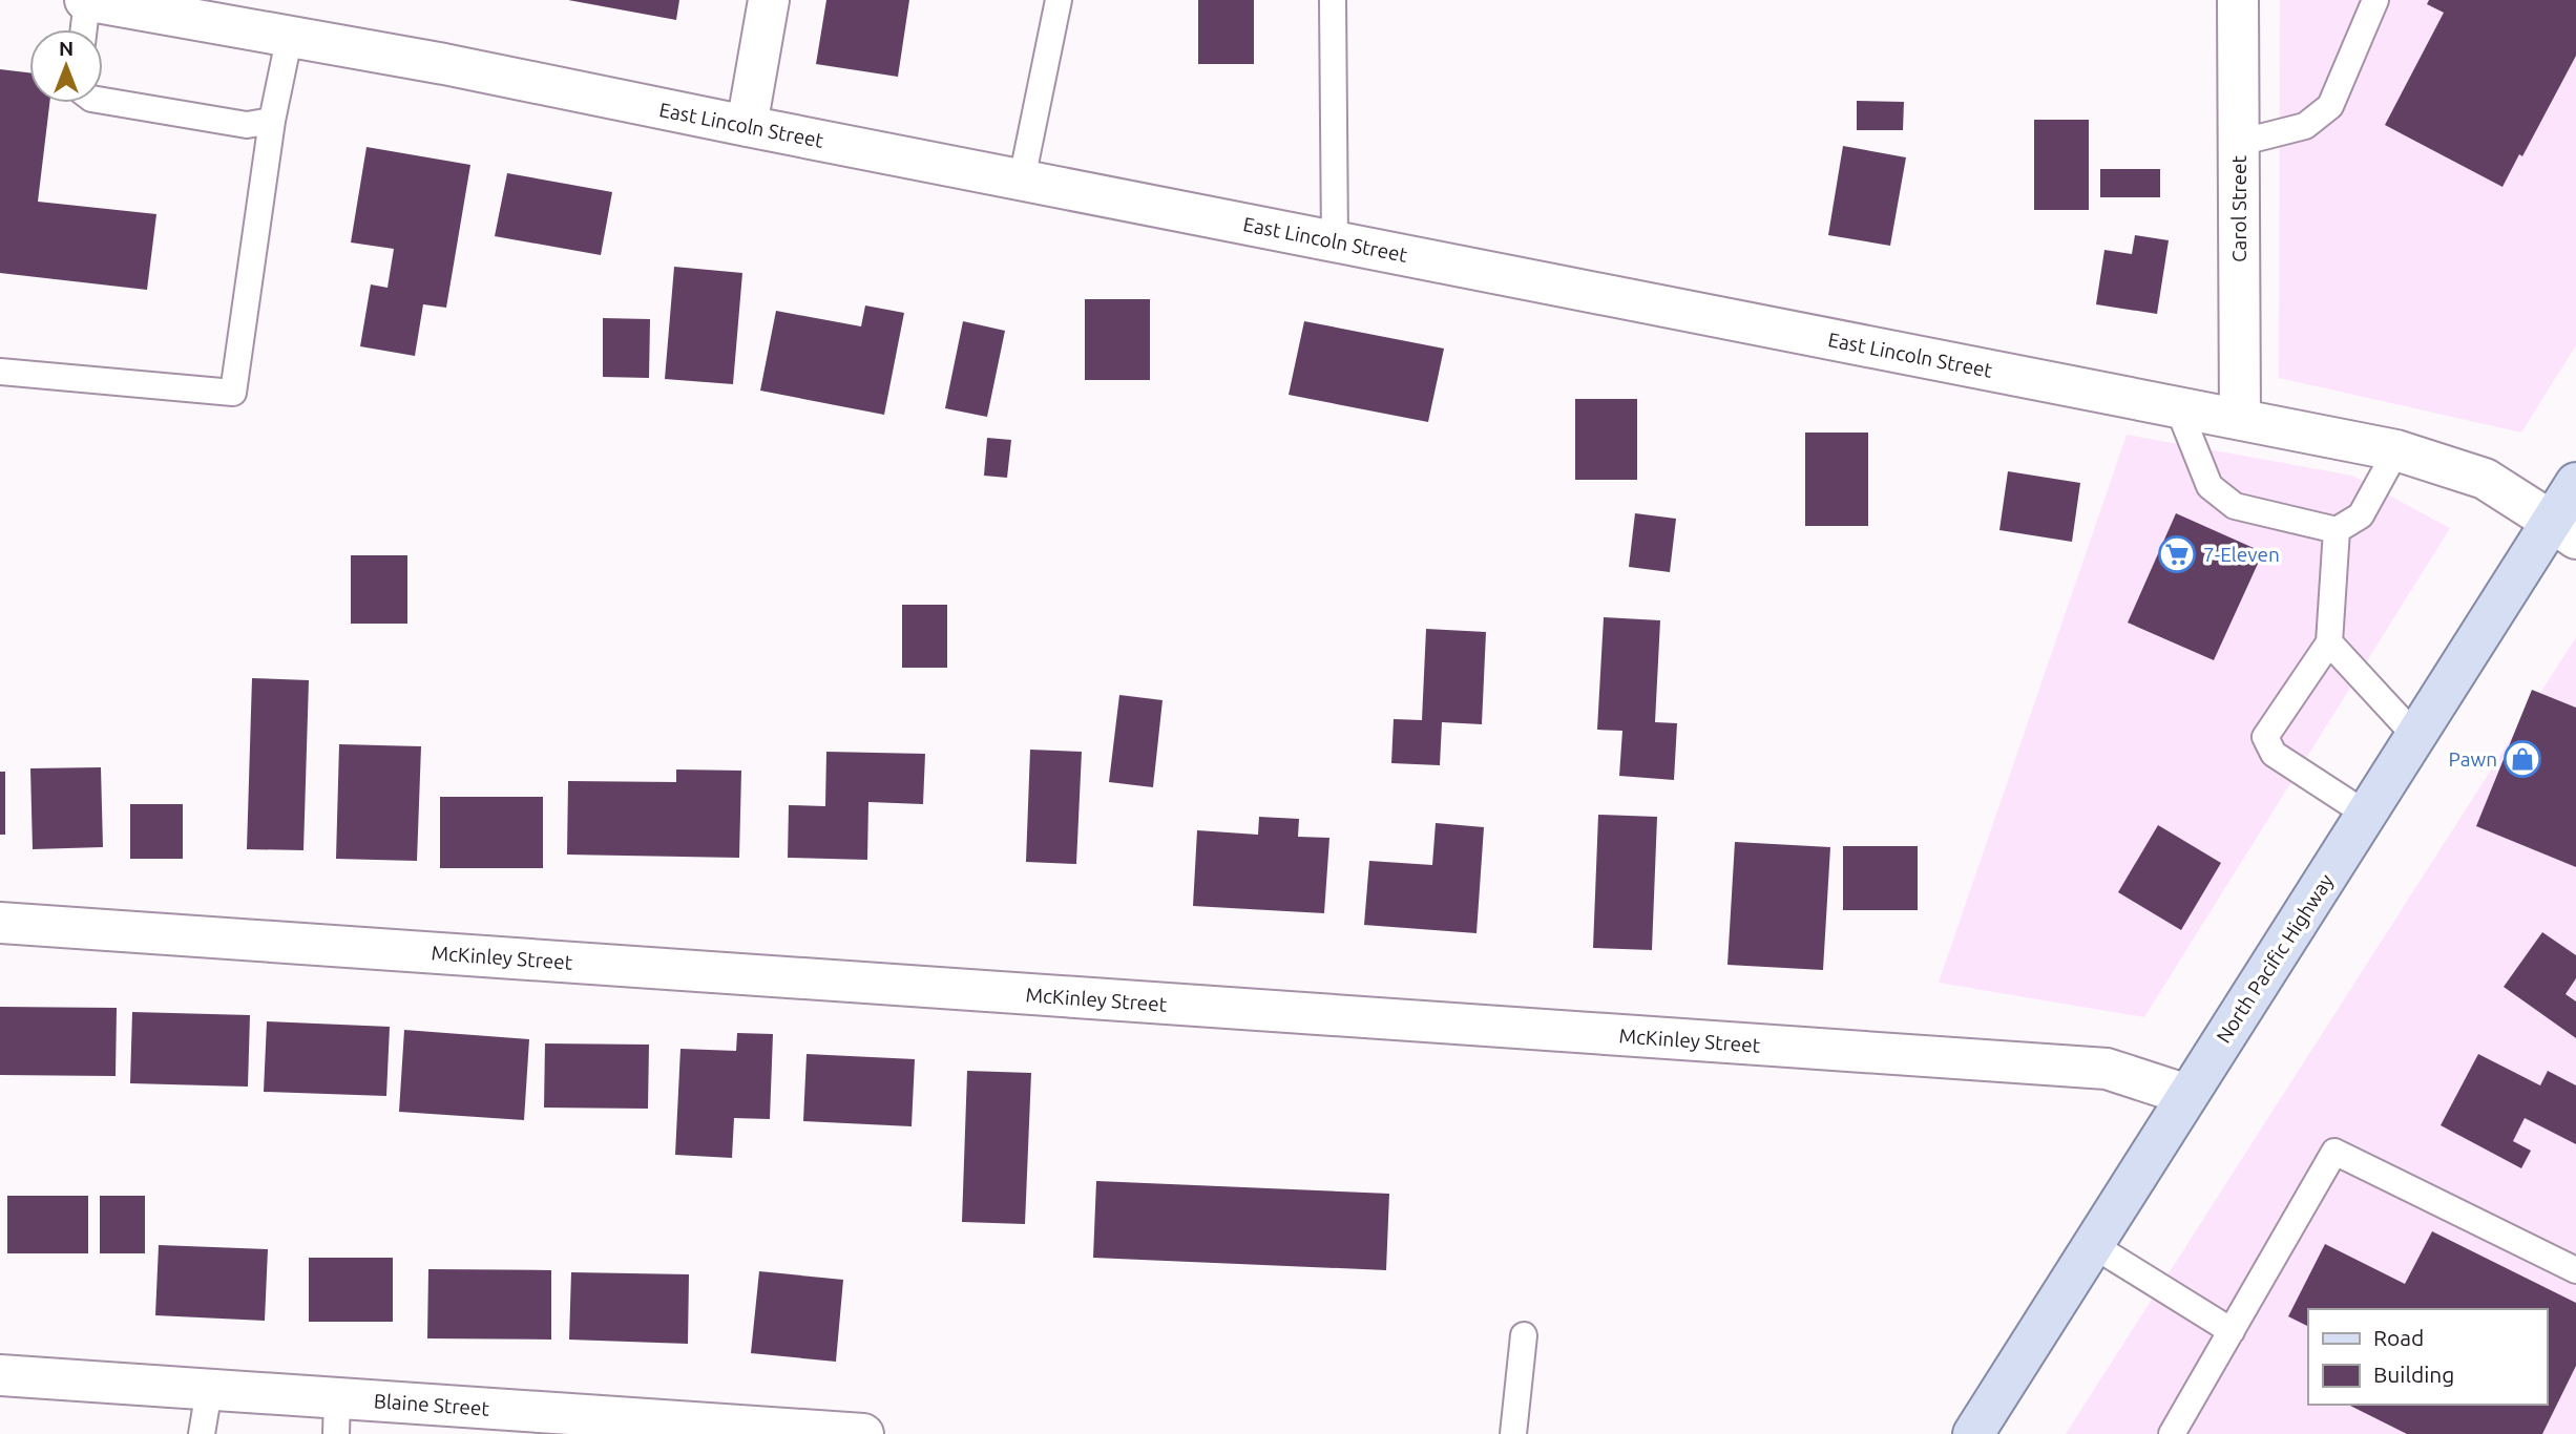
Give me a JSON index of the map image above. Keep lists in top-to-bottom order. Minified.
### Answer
{"streets":{"main road":["North Pacific Highway"],"street":["East Lincoln Street","Carol Street","McKinley Street","Blaine Street"]},"crossings":[["East Lincoln Street","Carol Street"],["East Lincoln Street","North Pacific Highway"],["McKinley Street","North Pacific Highway"]],"places":{"supermarket":["7-Eleven"],"shop":["Pawn"]},"legend":["Road","Building"],"north":"top"}
